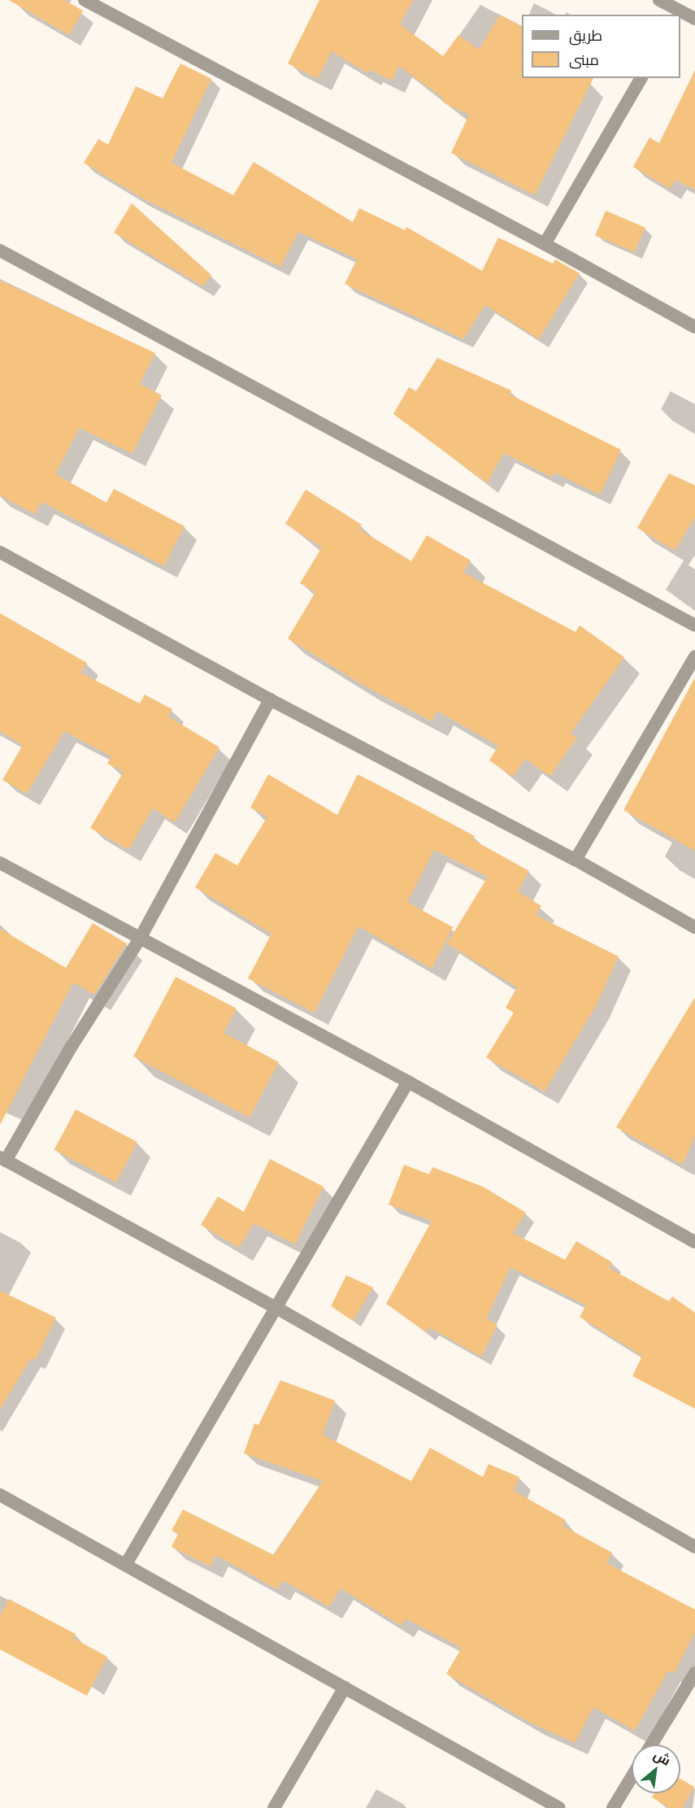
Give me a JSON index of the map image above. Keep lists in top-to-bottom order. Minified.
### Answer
{"legend":["طريق","مبنى"],"north":"top right"}
